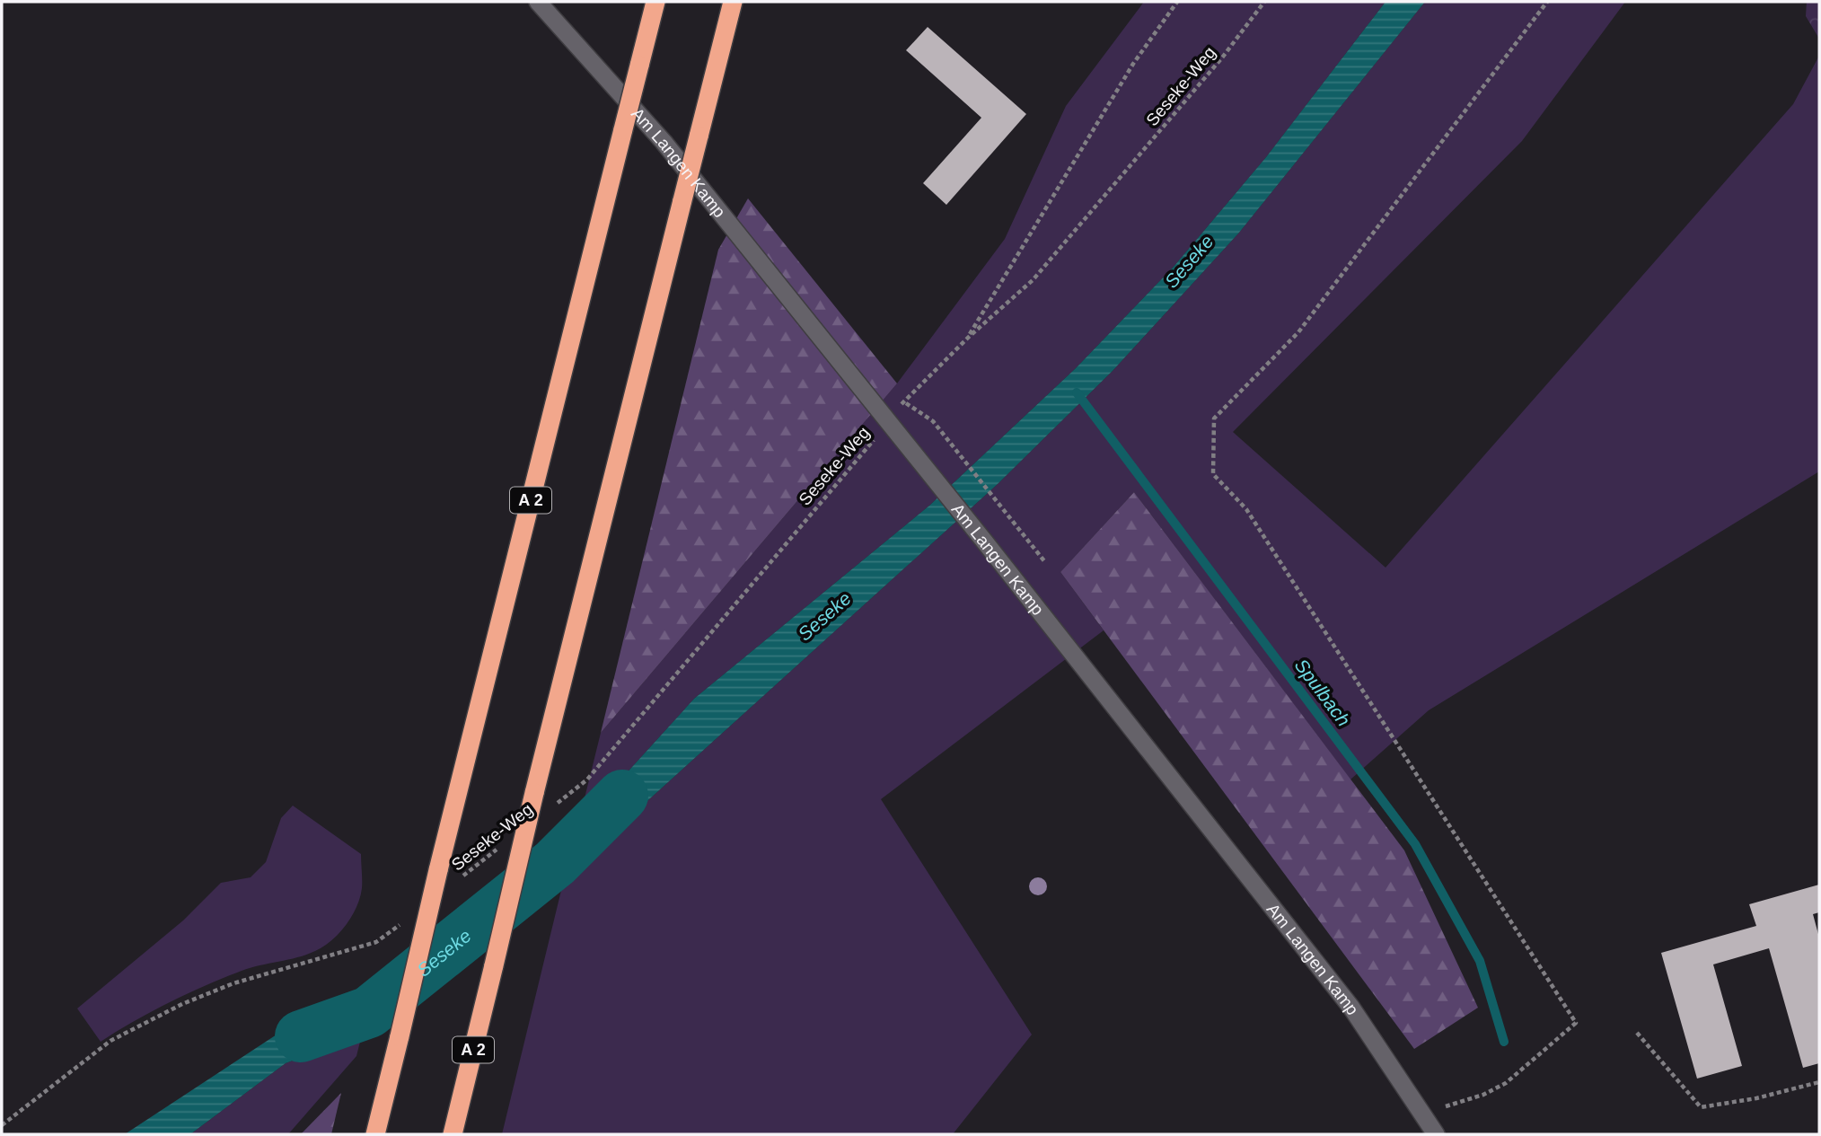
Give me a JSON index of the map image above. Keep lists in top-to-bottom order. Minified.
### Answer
{"streets":{"highway":["A 2"],"street":["Am Langen Kamp"],"path":["Seseke-Weg"]},"crossings":[["Seseke-Weg","Am Langen Kamp"]],"water":["Seseke","Spulbach"]}
